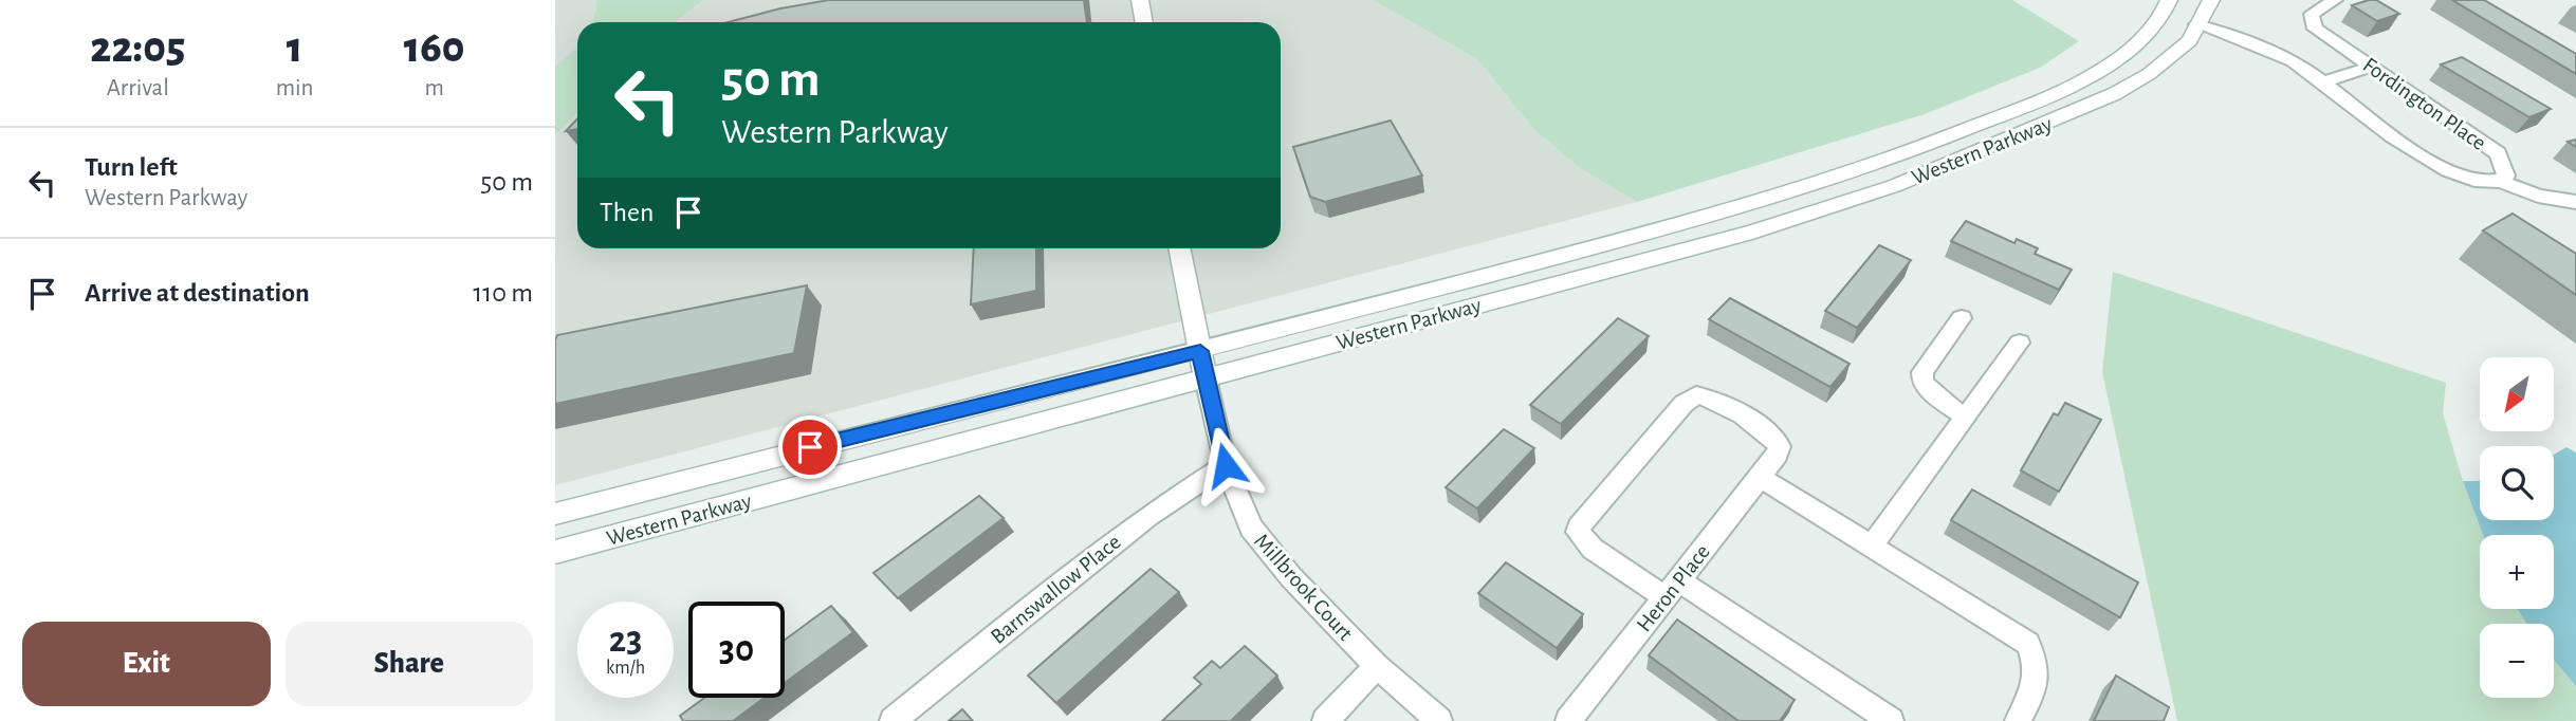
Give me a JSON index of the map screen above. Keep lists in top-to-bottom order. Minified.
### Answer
{"streets":{"main road":["Western Parkway"],"street":["Fordington Place","Millbrook Court","Heron Place","Barnswallow Place"]},"crossings":[["Fordington Place","Western Parkway"],["Western Parkway","Millbrook Court"],["Millbrook Court","Barnswallow Place"]],"north":"bottom left","page":{"eta":["22:05","Arrival","1","min","160","m"],"turn":["50 m","Western Parkway"],"list":[{"name":"Turn left","note":"Western Parkway","value":"50 m"},{"name":"Arrive at destination","value":"110 m"}],"then":"Then","map_buttons":["+","−"],"speed":"23 km/h","limit":"30","buttons":["Exit","Share"]}}
